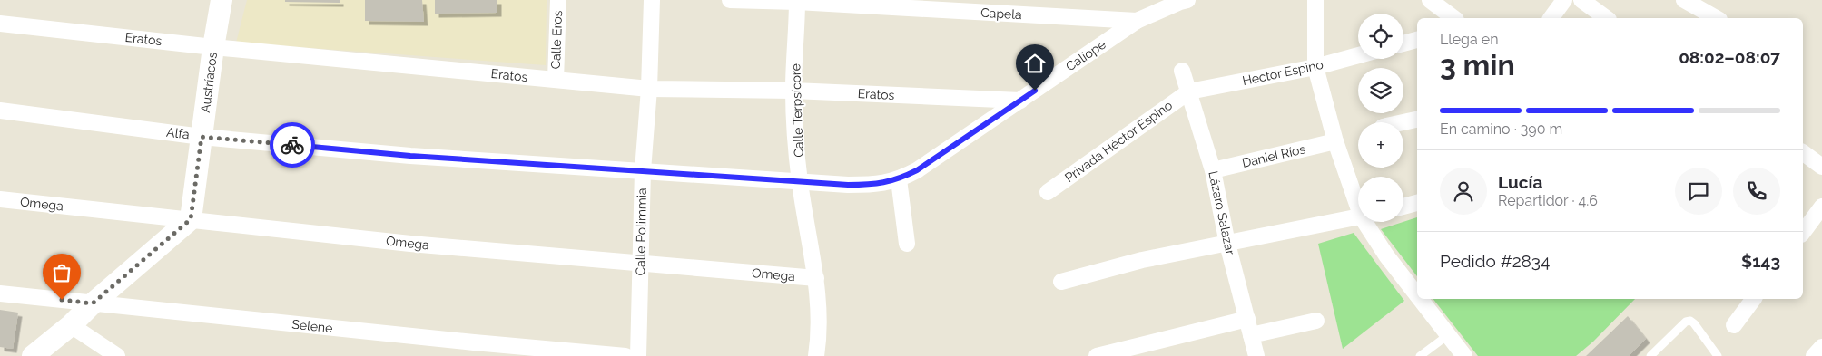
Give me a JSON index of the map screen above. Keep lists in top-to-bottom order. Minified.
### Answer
{"streets":{"street":["Capela","Eratos","Calle Eros","Calíope","Hector Espino","Austríacos","Calle Terpsícore","Alfa","Privada Héctor Espino","Daniel Ríos","Omega","Lázaro Salazar","Calle Polimmia","Selene"]},"crossings":[["Capela","Calíope"],["Capela","Calle Terpsícore"],["Eratos","Calle Eros"],["Eratos","Calíope"],["Eratos","Austríacos"],["Eratos","Calle Terpsícore"],["Eratos","Calle Polimmia"],["Calíope","Alfa"],["Hector Espino","Privada Héctor Espino"],["Hector Espino","Lázaro Salazar"],["Austríacos","Alfa"],["Austríacos","Omega"],["Calle Terpsícore","Alfa"],["Calle Terpsícore","Omega"],["Alfa","Calle Polimmia"],["Privada Héctor Espino","Lázaro Salazar"],["Daniel Ríos","Lázaro Salazar"],["Omega","Calle Polimmia"]],"page":{"map_buttons":["+","−"],"heading":["3 min","Llega en","08:02–08:07"],"panel":["Lucía","Repartidor · 4.6","Pedido #2834","$143"],"bar":"En camino · 390 m"}}
